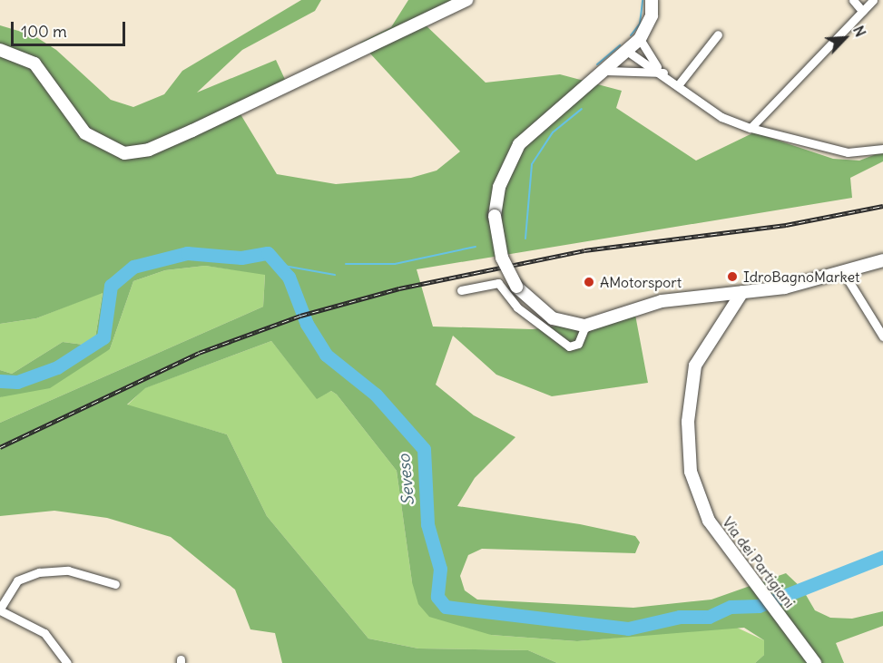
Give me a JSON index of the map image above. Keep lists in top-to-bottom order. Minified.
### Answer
{"streets":{"main road":["Via dei Partigiani"]},"water":["Seveso"],"places":["IdroBagnoMarket","AMotorsport"],"scale_bar":"100 m","north":"top right"}
